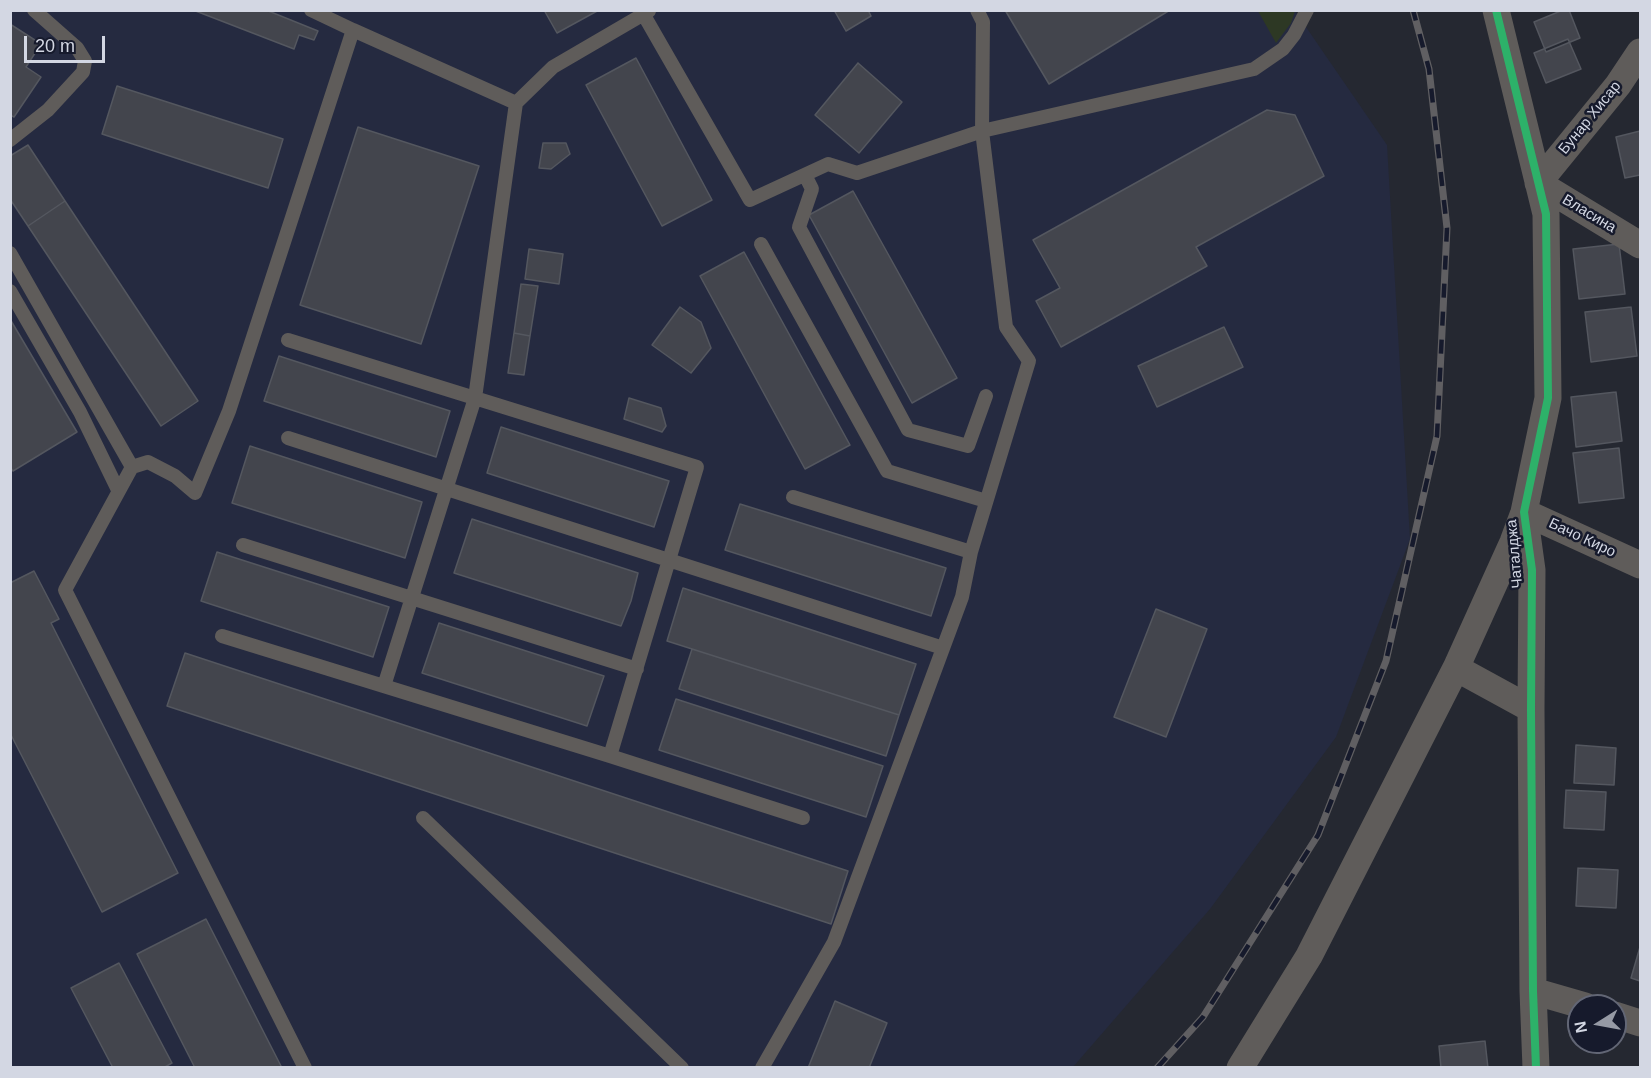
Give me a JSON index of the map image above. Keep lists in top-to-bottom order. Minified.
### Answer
{"streets":{"street":["Бунар Хисар","Власина","Бачо Киро","Чаталджа"]},"crossings":[["Бунар Хисар","Власина"],["Бунар Хисар","Чаталджа"],["Власина","Чаталджа"],["Бачо Киро","Чаталджа"]],"scale_bar":"20 m","north":"left"}
